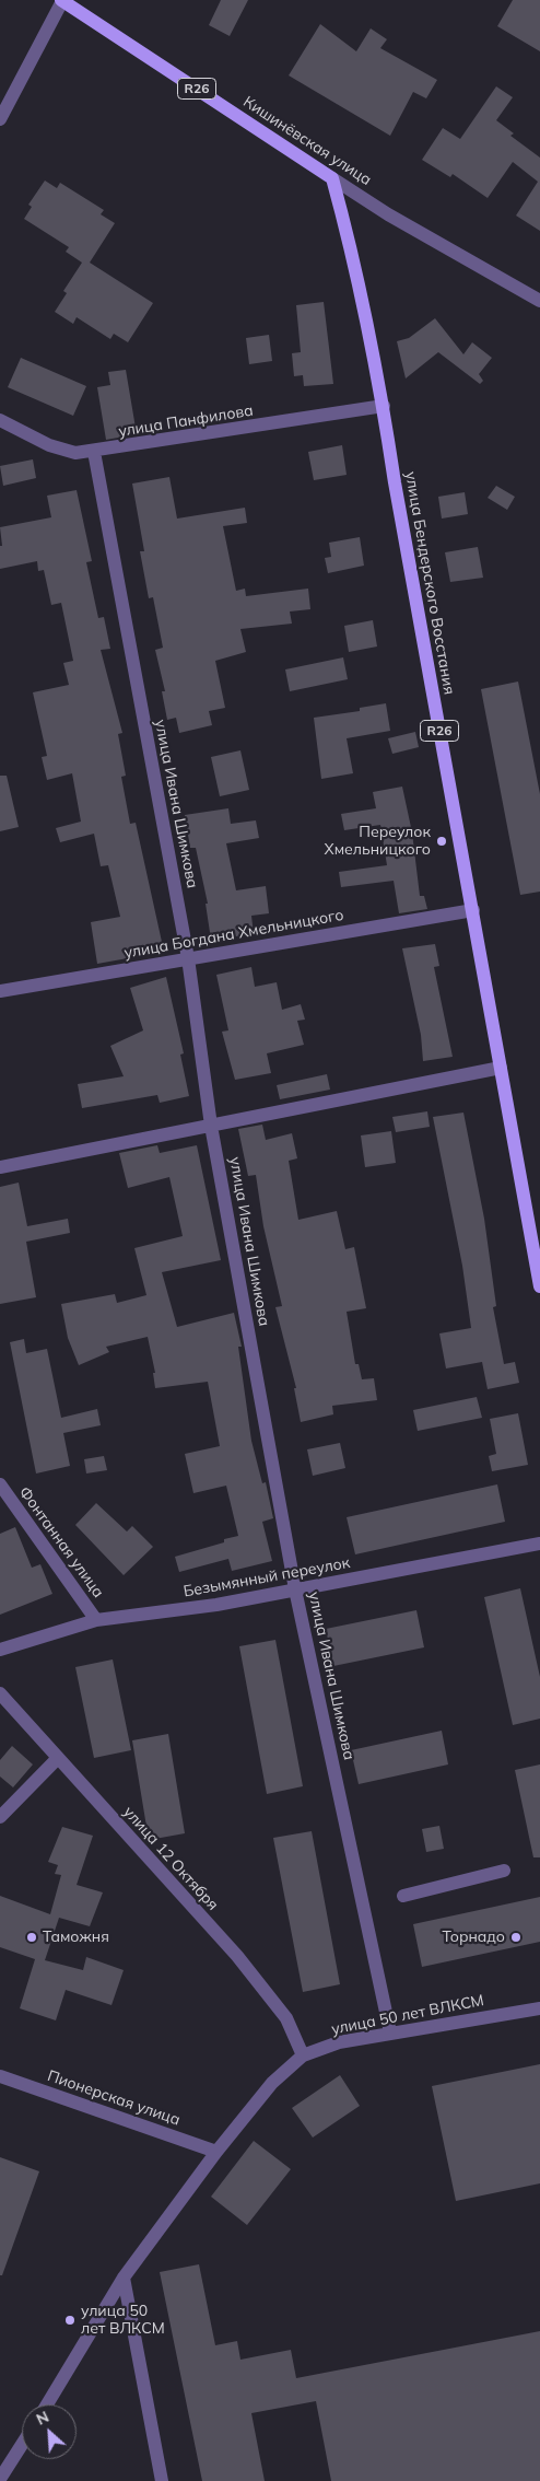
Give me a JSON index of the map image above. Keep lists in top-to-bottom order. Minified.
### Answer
{"streets":{"main road":["R26","Кишинёвская улица","улица Бендерского Восстания"],"street":["улица Панфилова","улица Ивана Шимкова","улица Богдана Хмельницкого","Фонтанная улица","Безымянный переулок","улица 12 Октября","улица 50 лет ВЛКСМ","Пионерская улица"]},"crossings":[["Кишинёвская улица","улица Бендерского Восстания"],["улица Панфилова","улица Бендерского Восстания"],["улица Панфилова","улица Ивана Шимкова"],["улица Бендерского Восстания","улица Богдана Хмельницкого"],["улица Ивана Шимкова","улица Богдана Хмельницкого"],["улица Ивана Шимкова","Безымянный переулок"],["улица Ивана Шимкова","улица 50 лет ВЛКСМ"],["Фонтанная улица","Безымянный переулок"],["улица 12 Октября","улица 50 лет ВЛКСМ"],["улица 50 лет ВЛКСМ","Пионерская улица"]],"places":["Переулок Хмельницкого","Таможня","Торнадо","улица 50 лет ВЛКСМ"],"north":"top left"}
